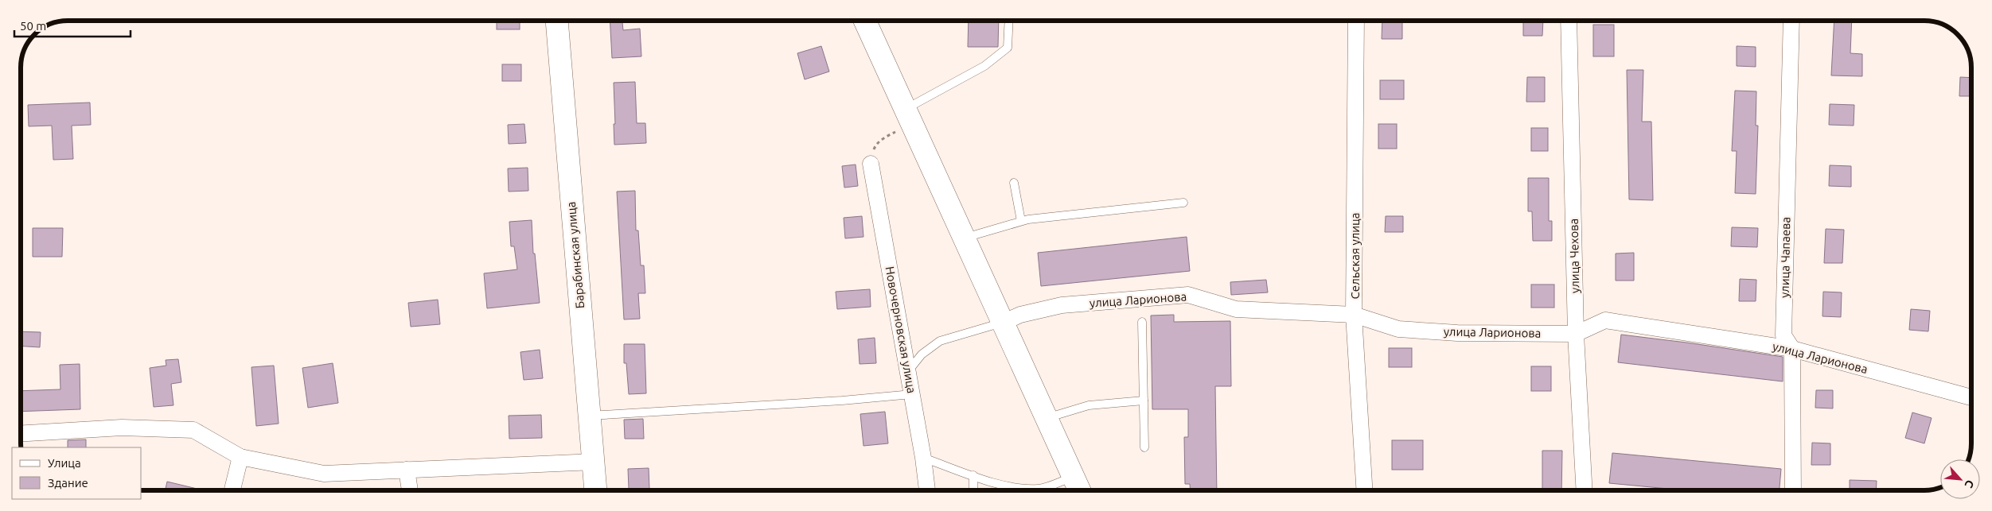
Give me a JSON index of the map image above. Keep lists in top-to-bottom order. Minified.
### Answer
{"streets":{"main road":["Барабинская улица"],"street":["Сельская улица","улица Чехова","улица Чапаева","улица Ларионова","Новочерновская улица"]},"crossings":[["Сельская улица","улица Ларионова"],["улица Чехова","улица Ларионова"],["улица Чапаева","улица Ларионова"]],"legend":["Улица","Здание"],"scale_bar":"50 m","north":"bottom right"}
